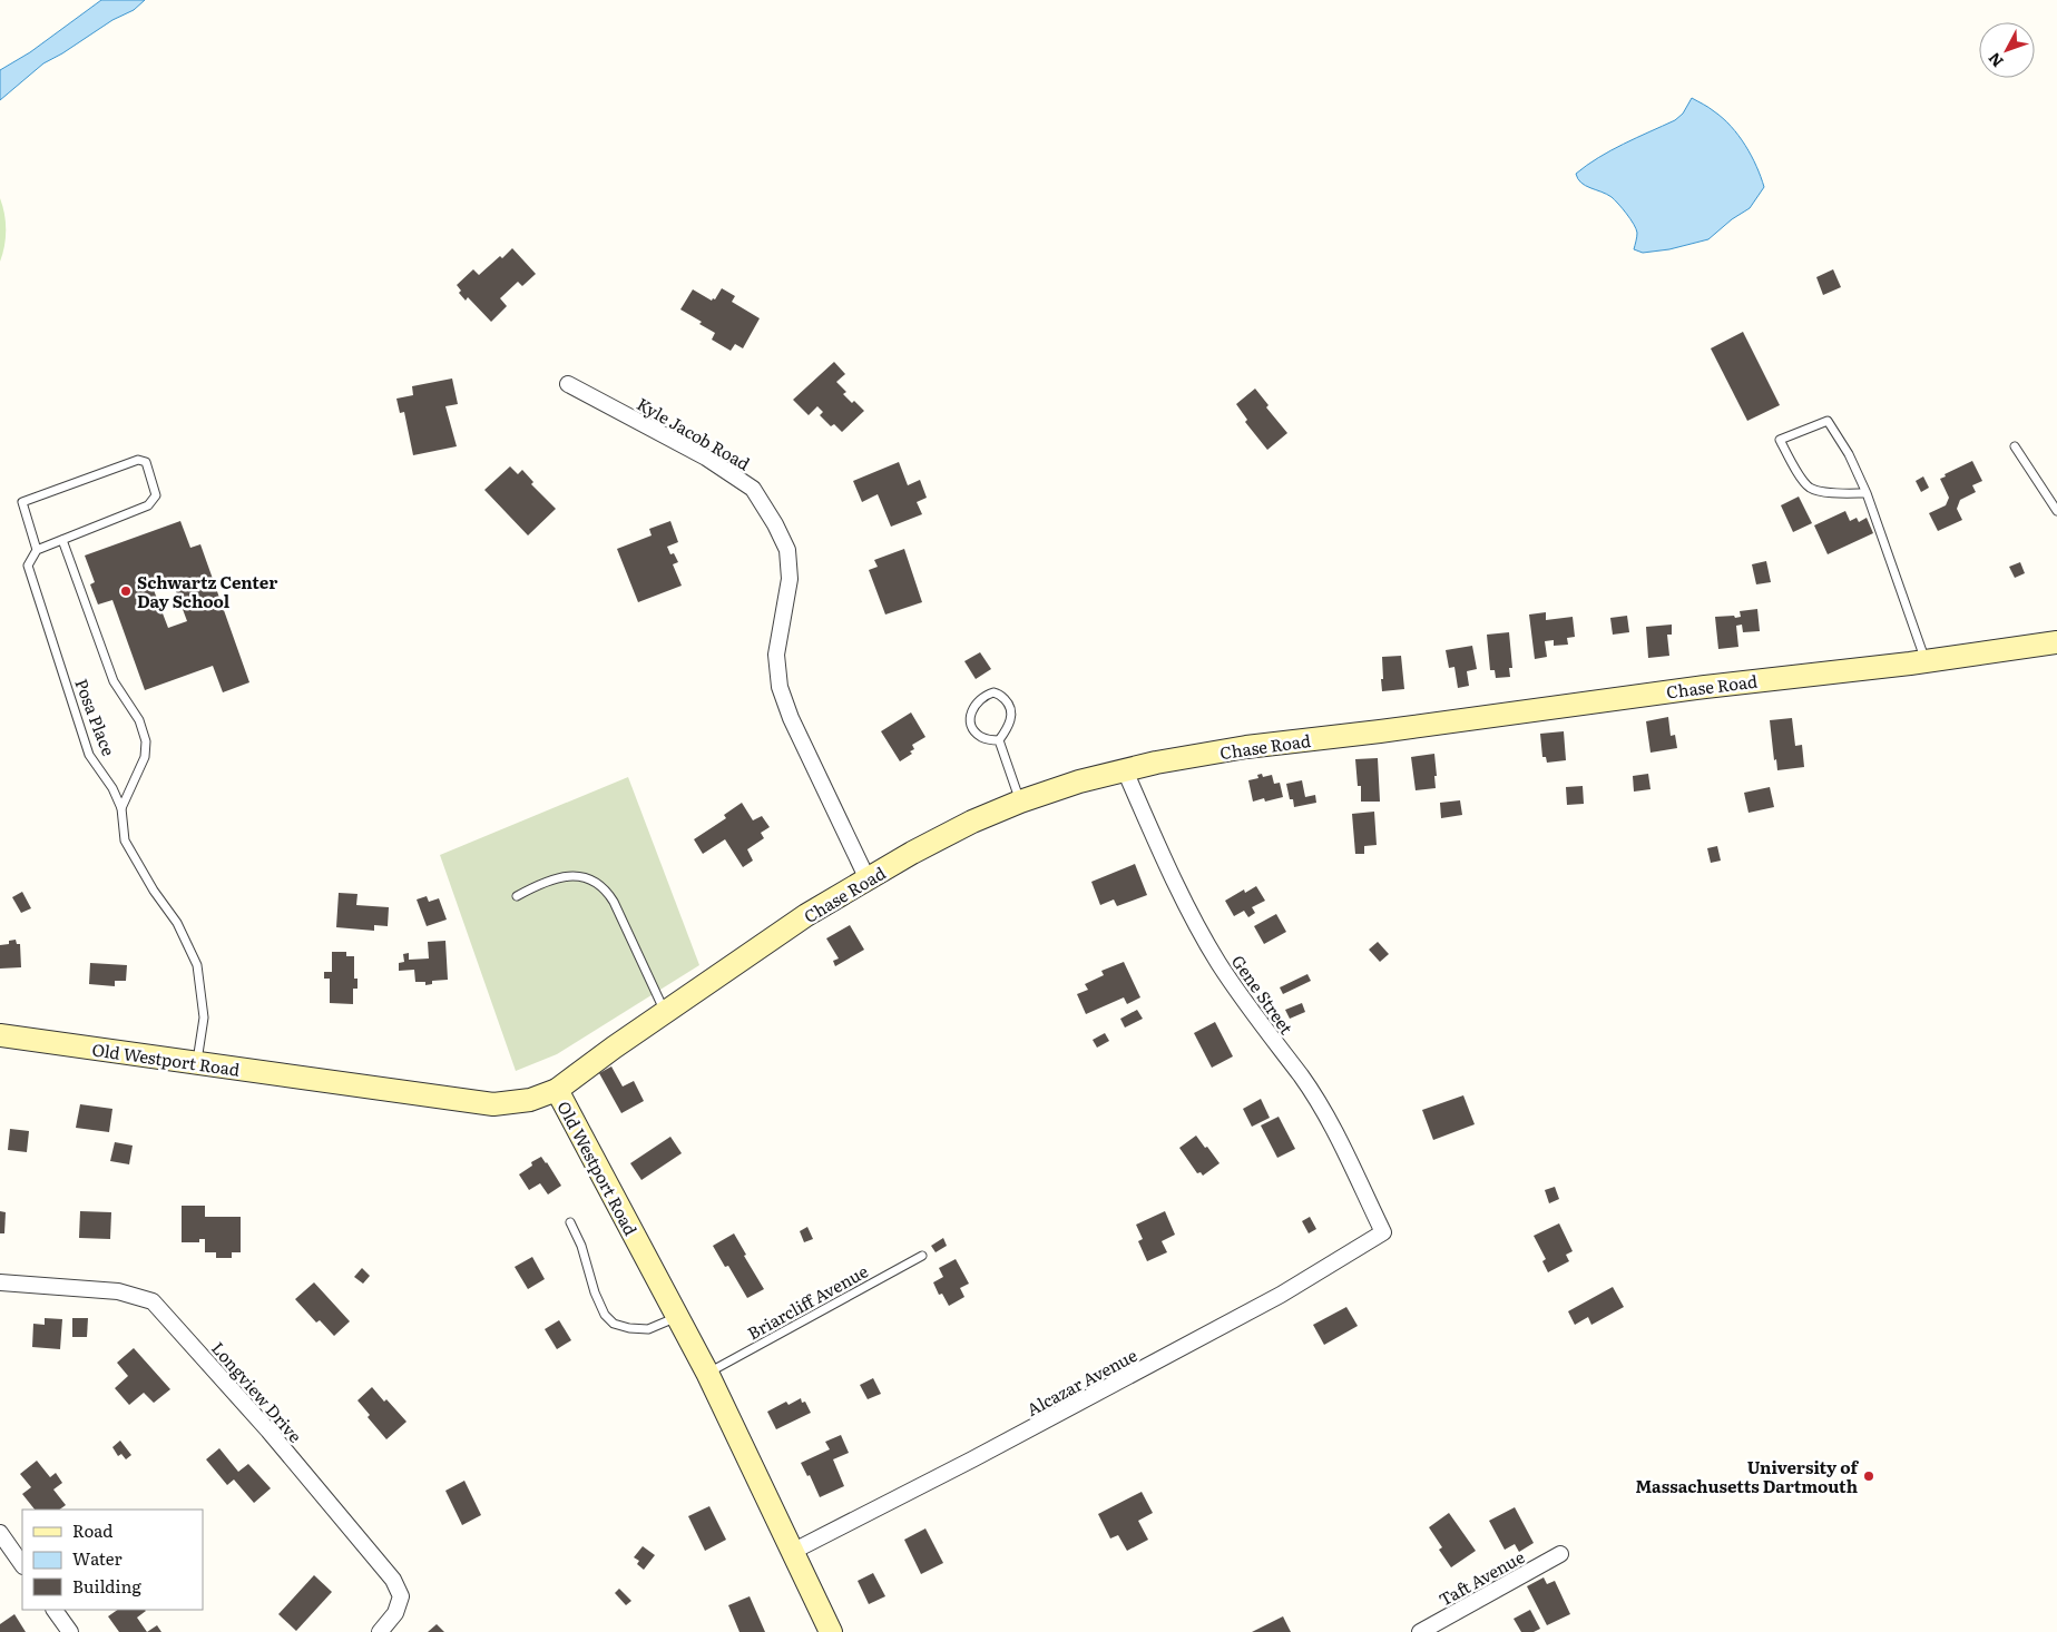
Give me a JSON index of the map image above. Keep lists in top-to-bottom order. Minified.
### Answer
{"streets":{"street":["Kyle Jacob Road","Chase Road","Gene Street","Old Westport Road","Alcazar Avenue","Longview Drive","Taft Avenue"],"lane":["Posa Place","Briarcliff Avenue"]},"crossings":[["Kyle Jacob Road","Chase Road"],["Chase Road","Gene Street"],["Chase Road","Old Westport Road"],["Posa Place","Old Westport Road"],["Gene Street","Alcazar Avenue"],["Old Westport Road","Briarcliff Avenue"],["Old Westport Road","Alcazar Avenue"]],"places":["Schwartz Center Day School","University of Massachusetts Dartmouth"],"legend":["Road","Water","Building"],"north":"bottom left"}
